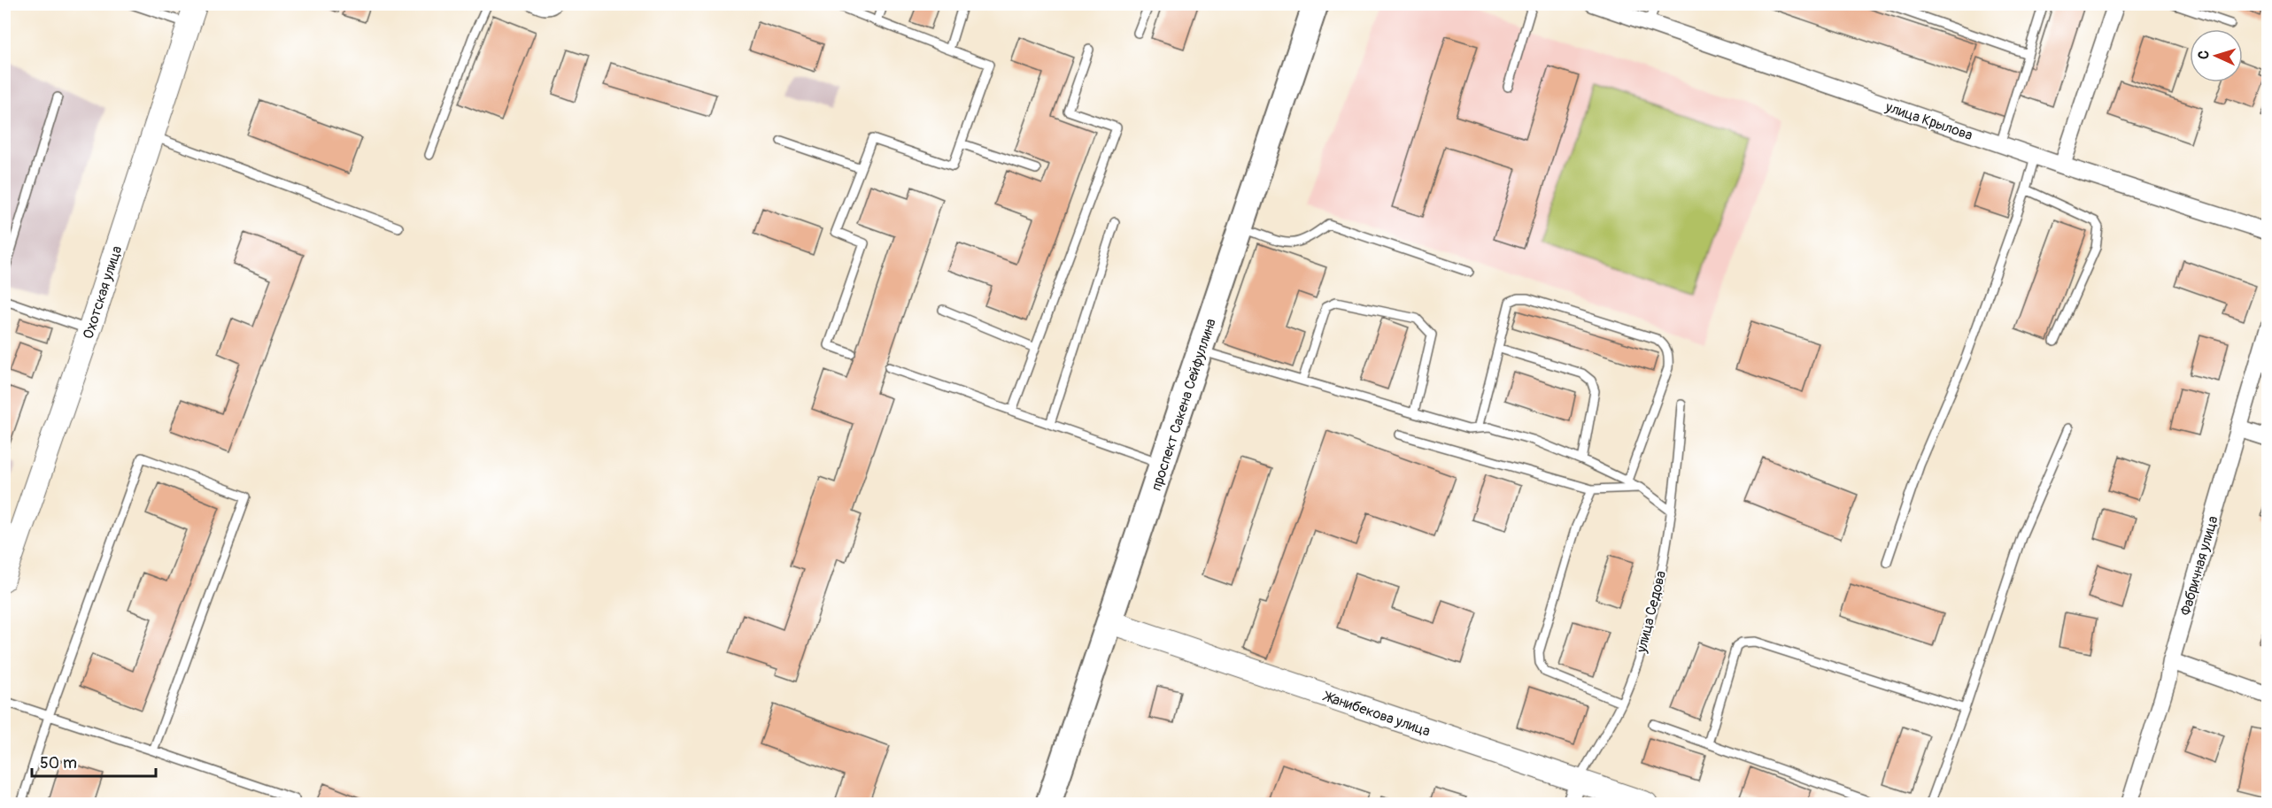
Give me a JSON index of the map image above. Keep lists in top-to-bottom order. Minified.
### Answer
{"streets":{"main road":["проспект Сакена Сейфуллина"],"street":["улица Крылова","Охотская улица","Фабричная улица","улица Седова","Жанибекова улица"]},"crossings":[["проспект Сакена Сейфуллина","Жанибекова улица"],["улица Седова","Жанибекова улица"]],"scale_bar":"50 m","north":"left"}
